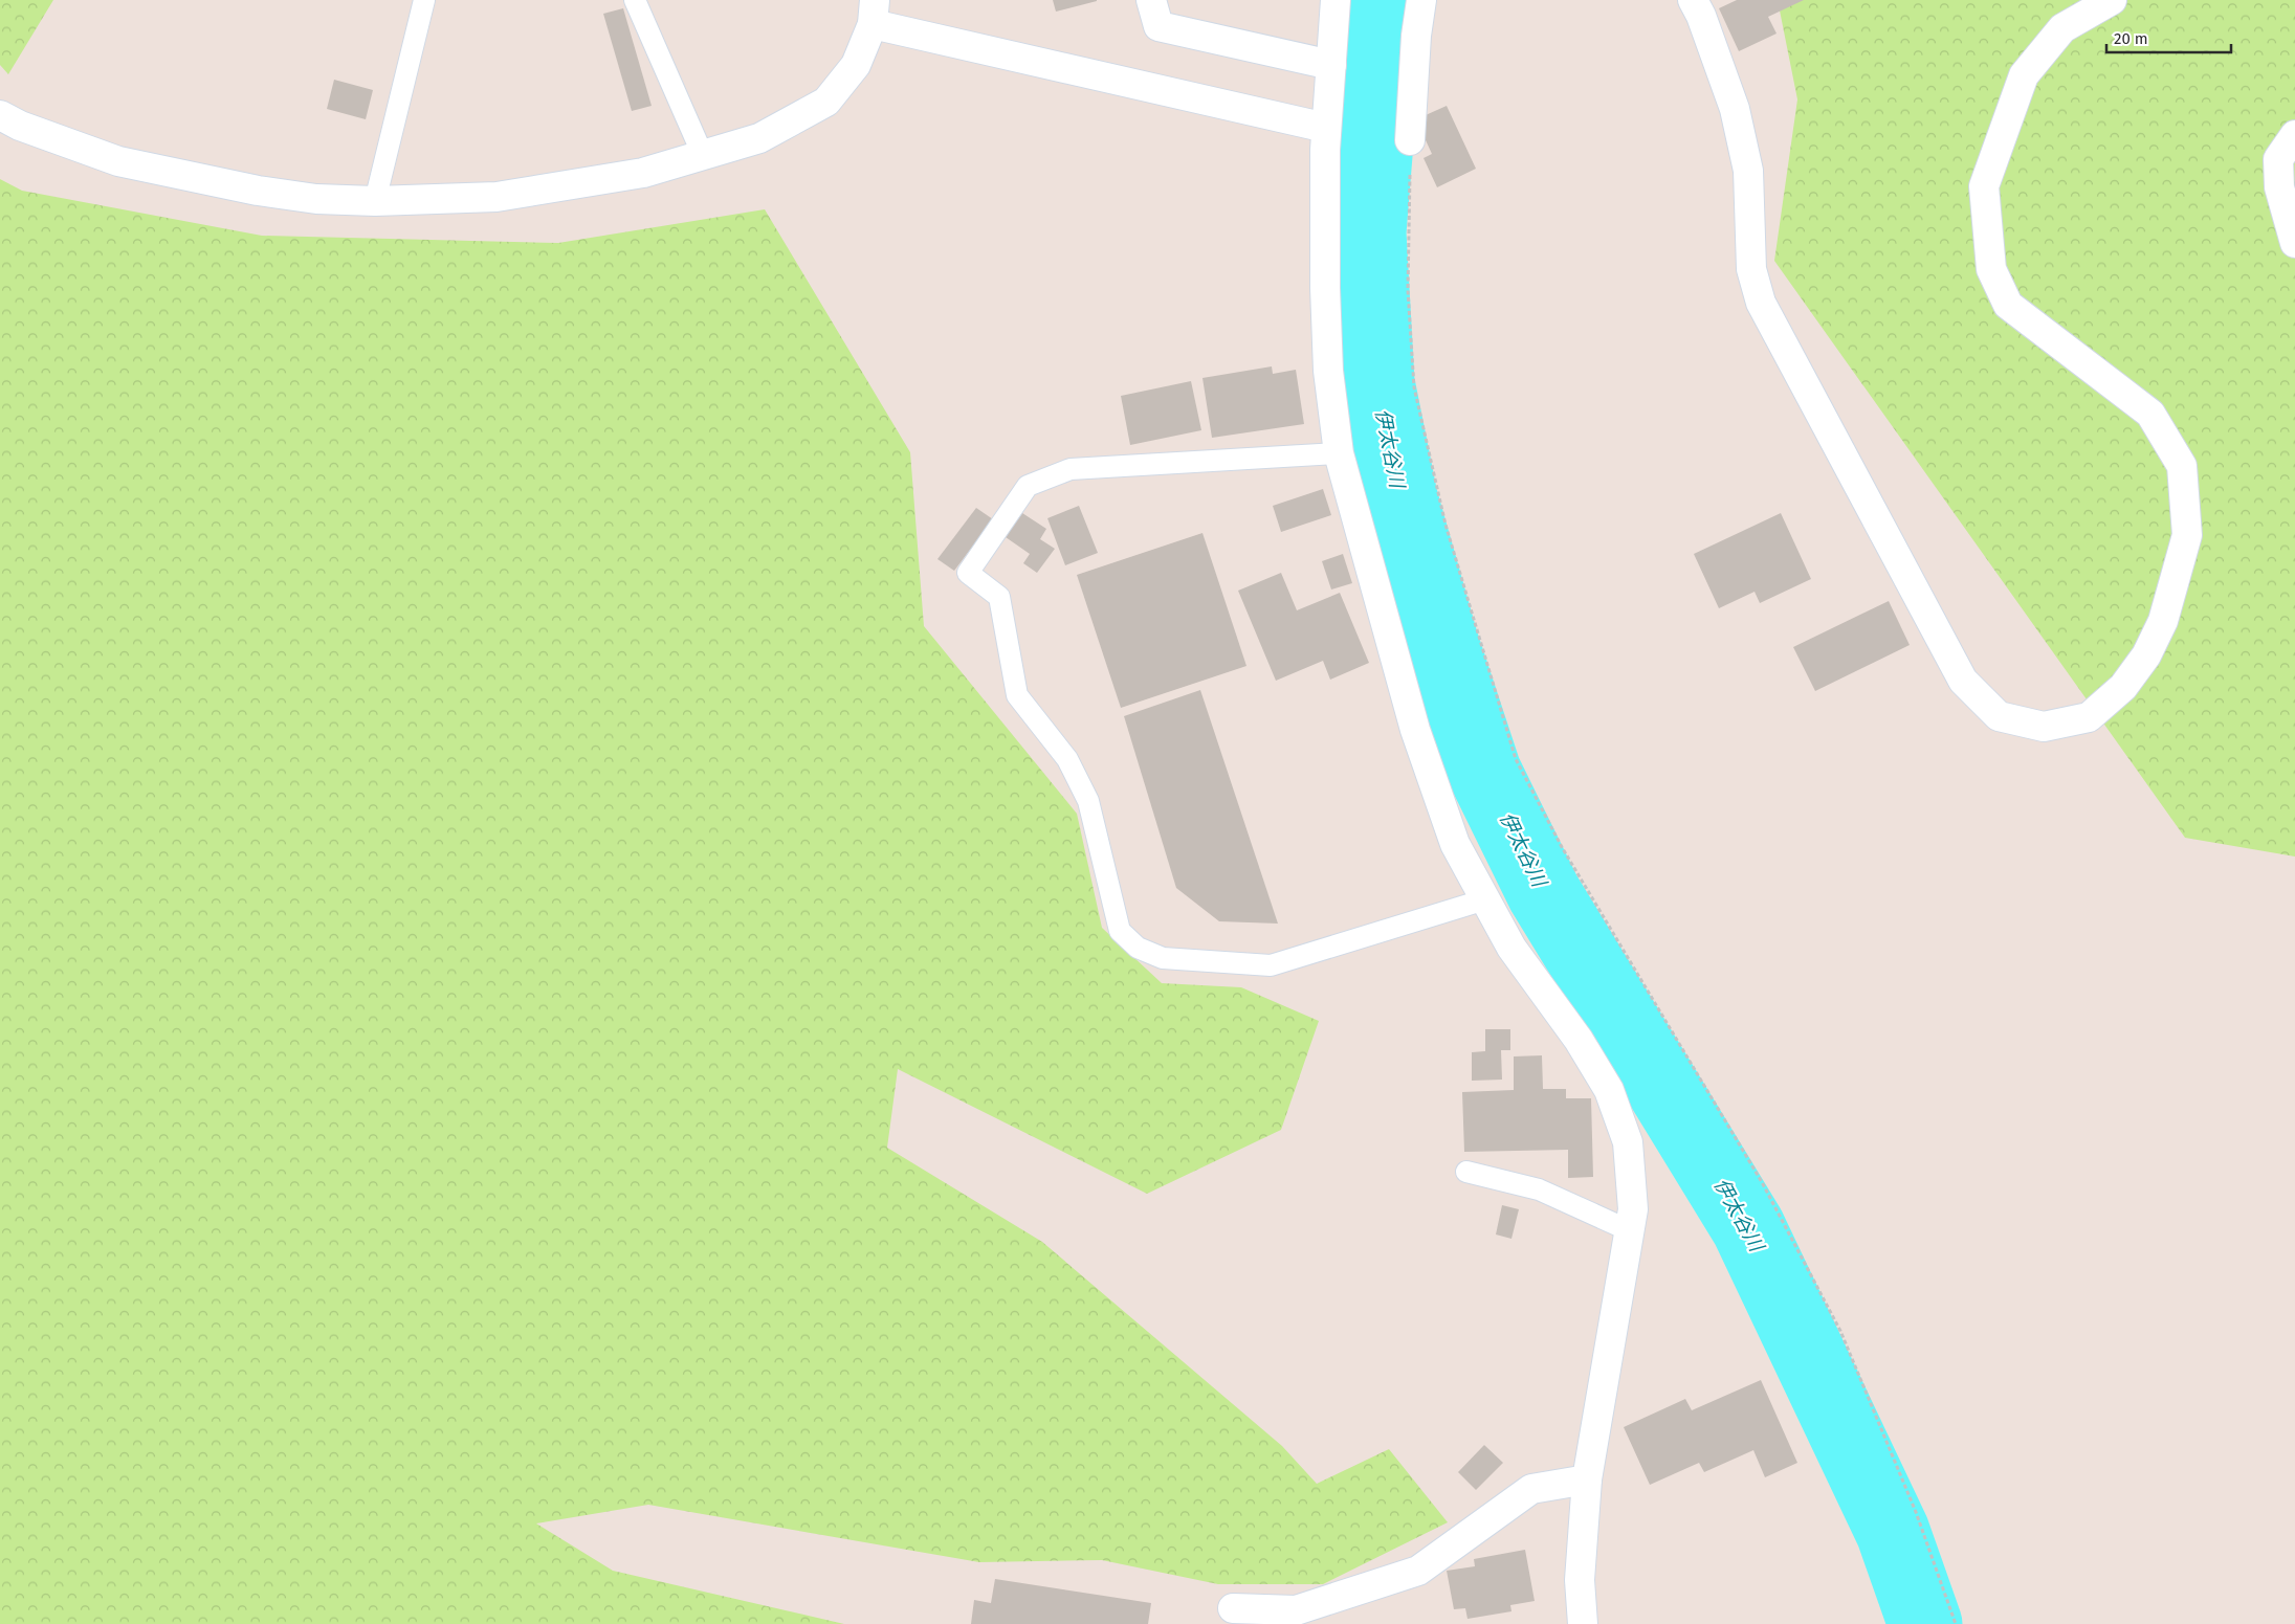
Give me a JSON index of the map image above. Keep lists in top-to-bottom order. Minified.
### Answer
{"water":["伊太谷川"],"scale_bar":"20 m"}
